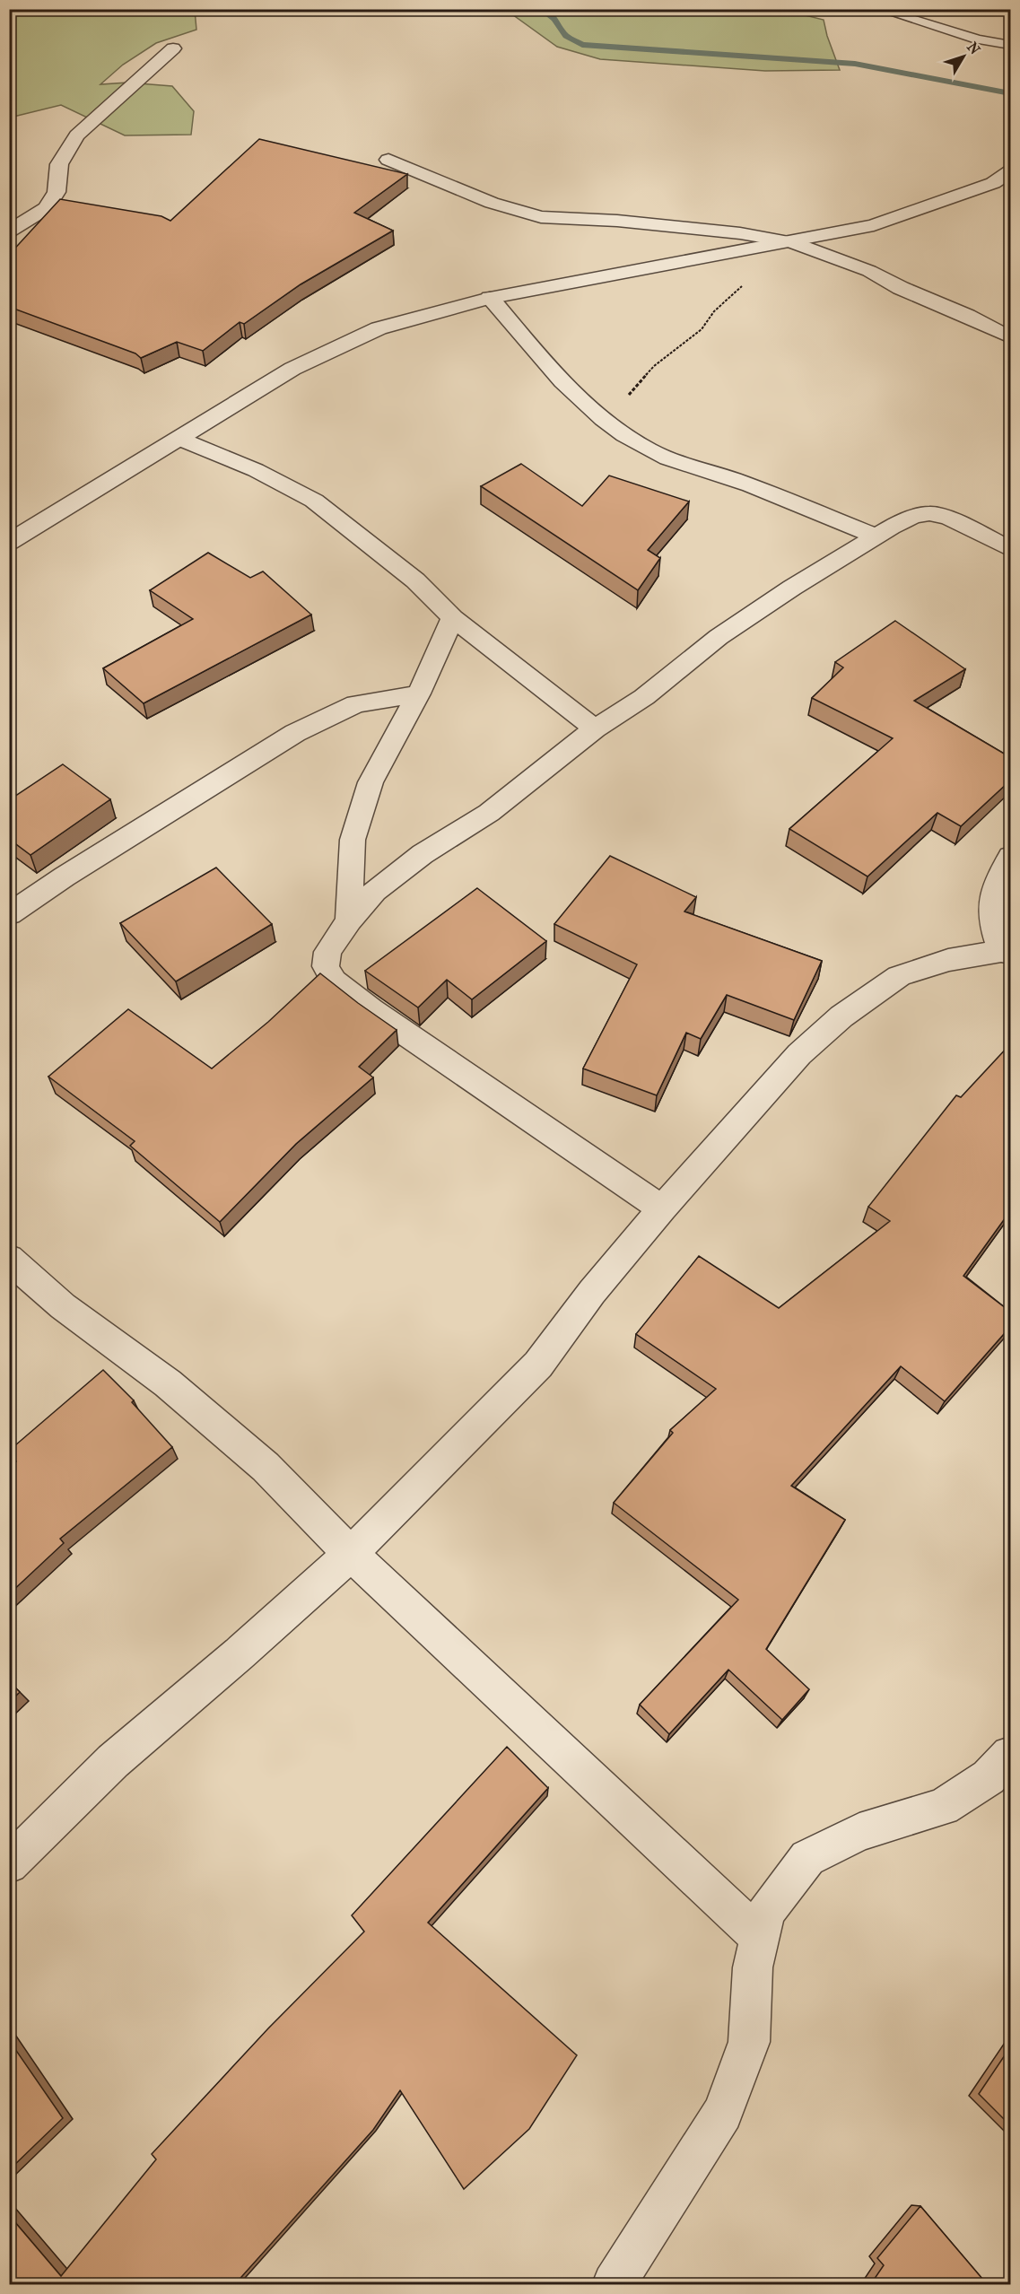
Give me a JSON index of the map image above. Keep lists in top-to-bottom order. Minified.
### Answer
{"north":"top right"}
